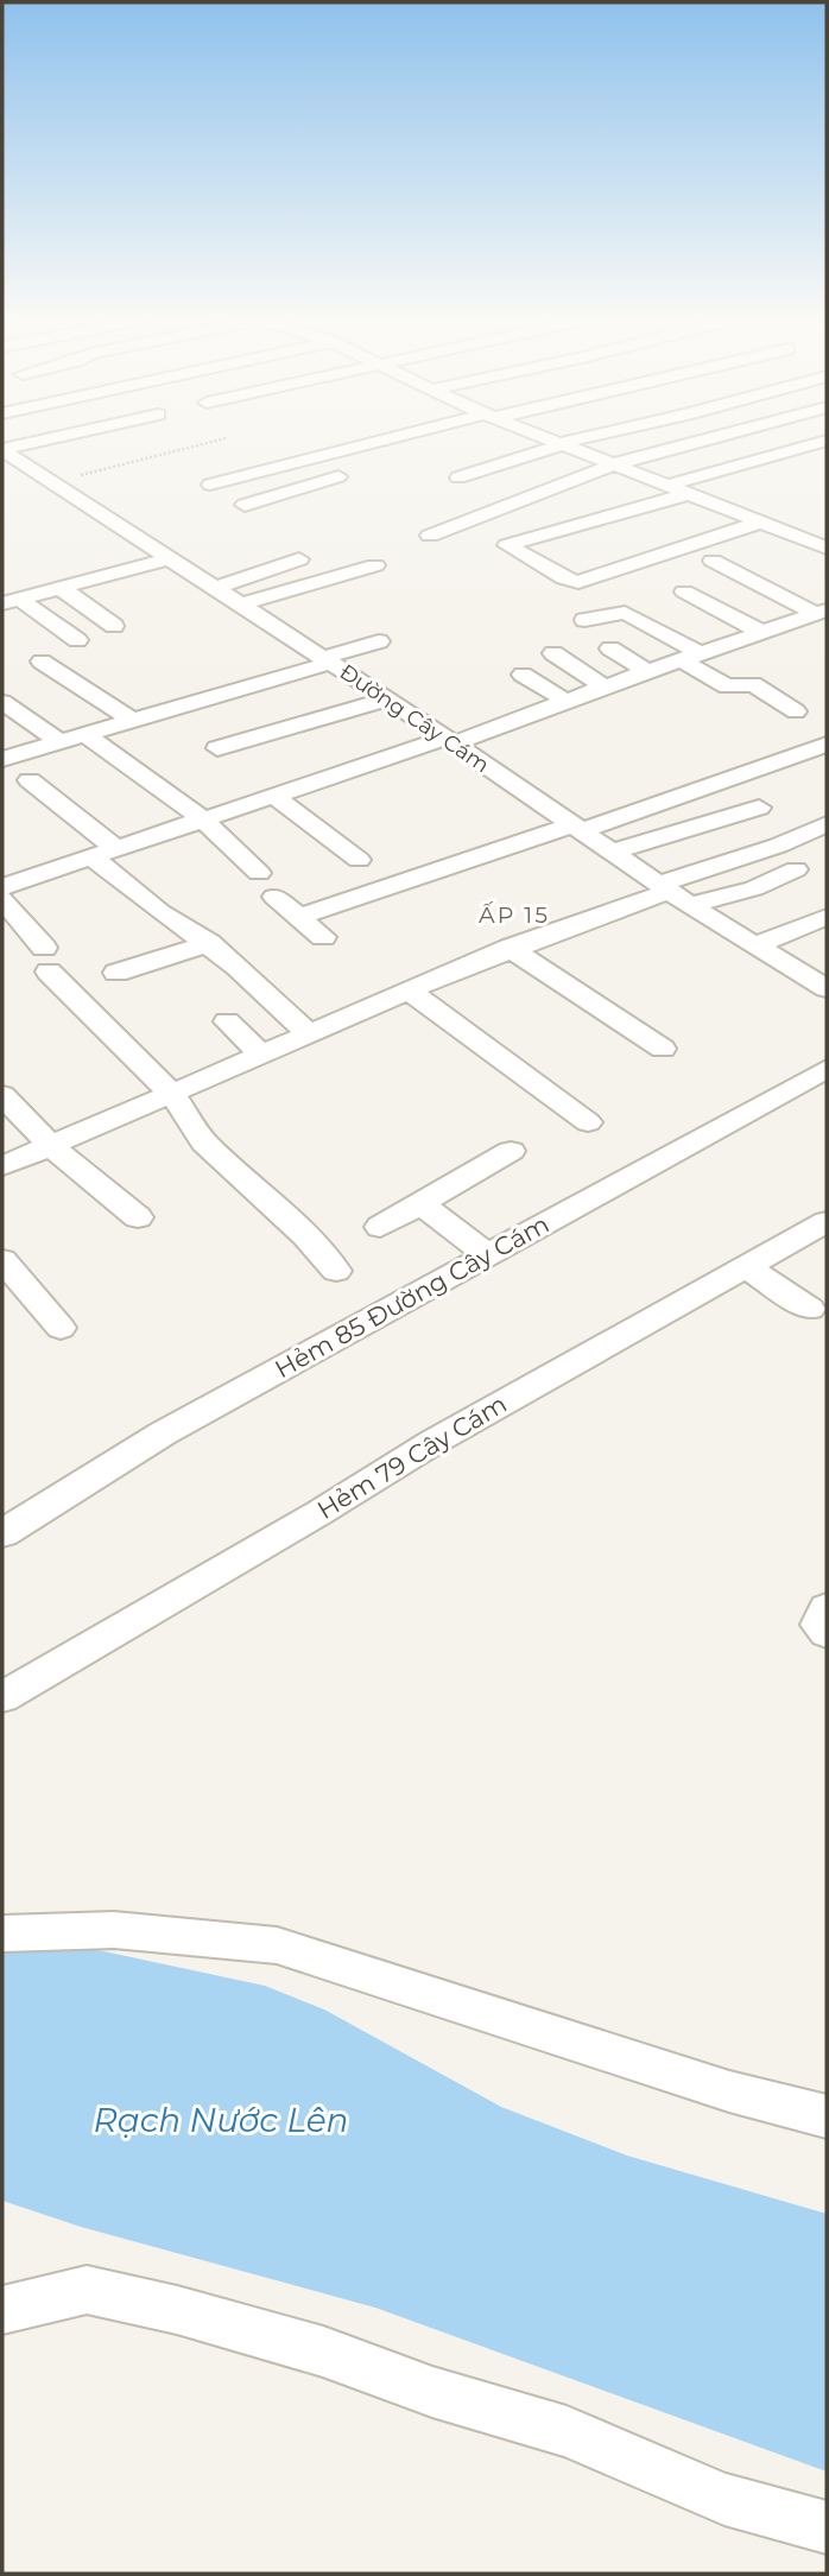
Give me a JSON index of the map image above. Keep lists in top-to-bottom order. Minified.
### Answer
{"streets":{"street":["Đường Cây Cám","Hẻm 85 Đường Cây Cám","Hẻm 79 Cây Cám"]},"districts":["ẤP 15"],"water":["Rạch Nước Lên"]}
